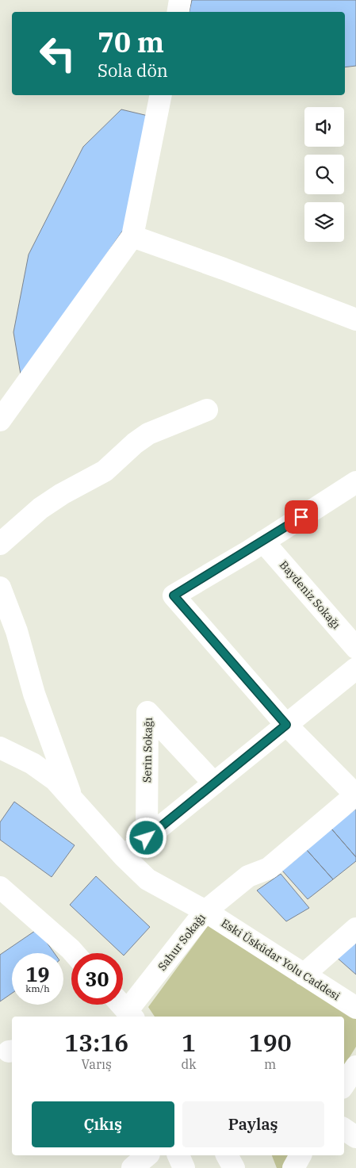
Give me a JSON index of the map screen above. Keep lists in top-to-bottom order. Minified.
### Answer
{"streets":{"street":["Baydeniz Sokağı","Serin Sokağı","Sahur Sokağı","Eski Üsküdar Yolu Caddesi"]},"crossings":[["Sahur Sokağı","Eski Üsküdar Yolu Caddesi"]],"page":{"turn":["70 m","Sola dön"],"speed":"19 km/h","limit":"30","eta":["13:16","Varış","1","dk","190","m"],"buttons":["Çıkış","Paylaş"]}}
